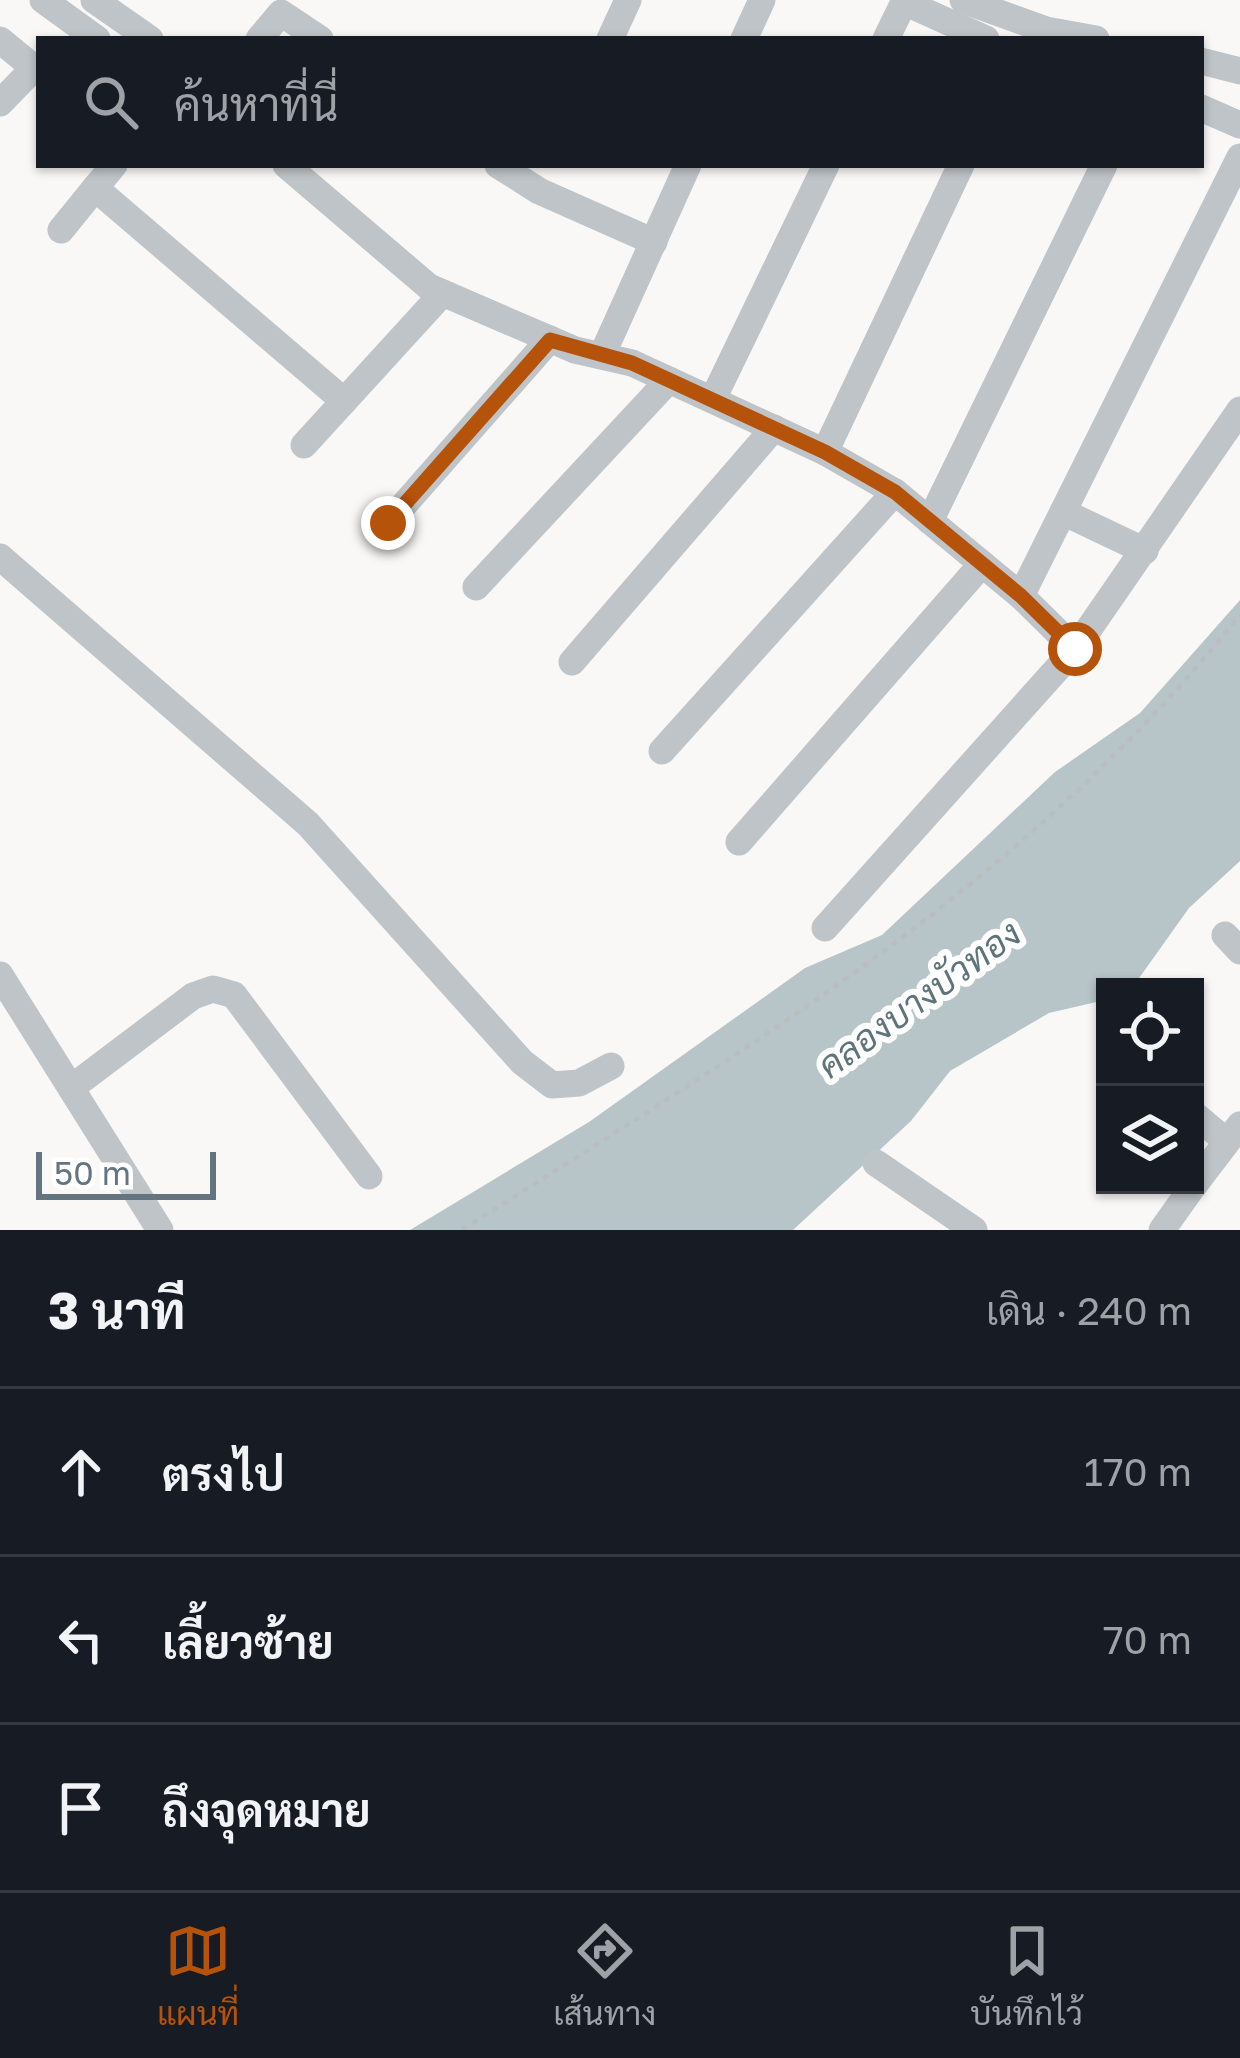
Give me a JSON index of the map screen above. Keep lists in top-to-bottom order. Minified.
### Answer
{"water":["คลองบางบัวทอง"],"scale_bar":"50 m","page":{"search":"ค้นหาที่นี่","scale":"50 m","heading":["3 นาที","เดิน · 240 m"],"list":[["ตรงไป","170 m"],["เลี้ยวซ้าย","70 m"],"ถึงจุดหมาย"],"nav":["แผนที่","เส้นทาง","บันทึกไว้"]}}
